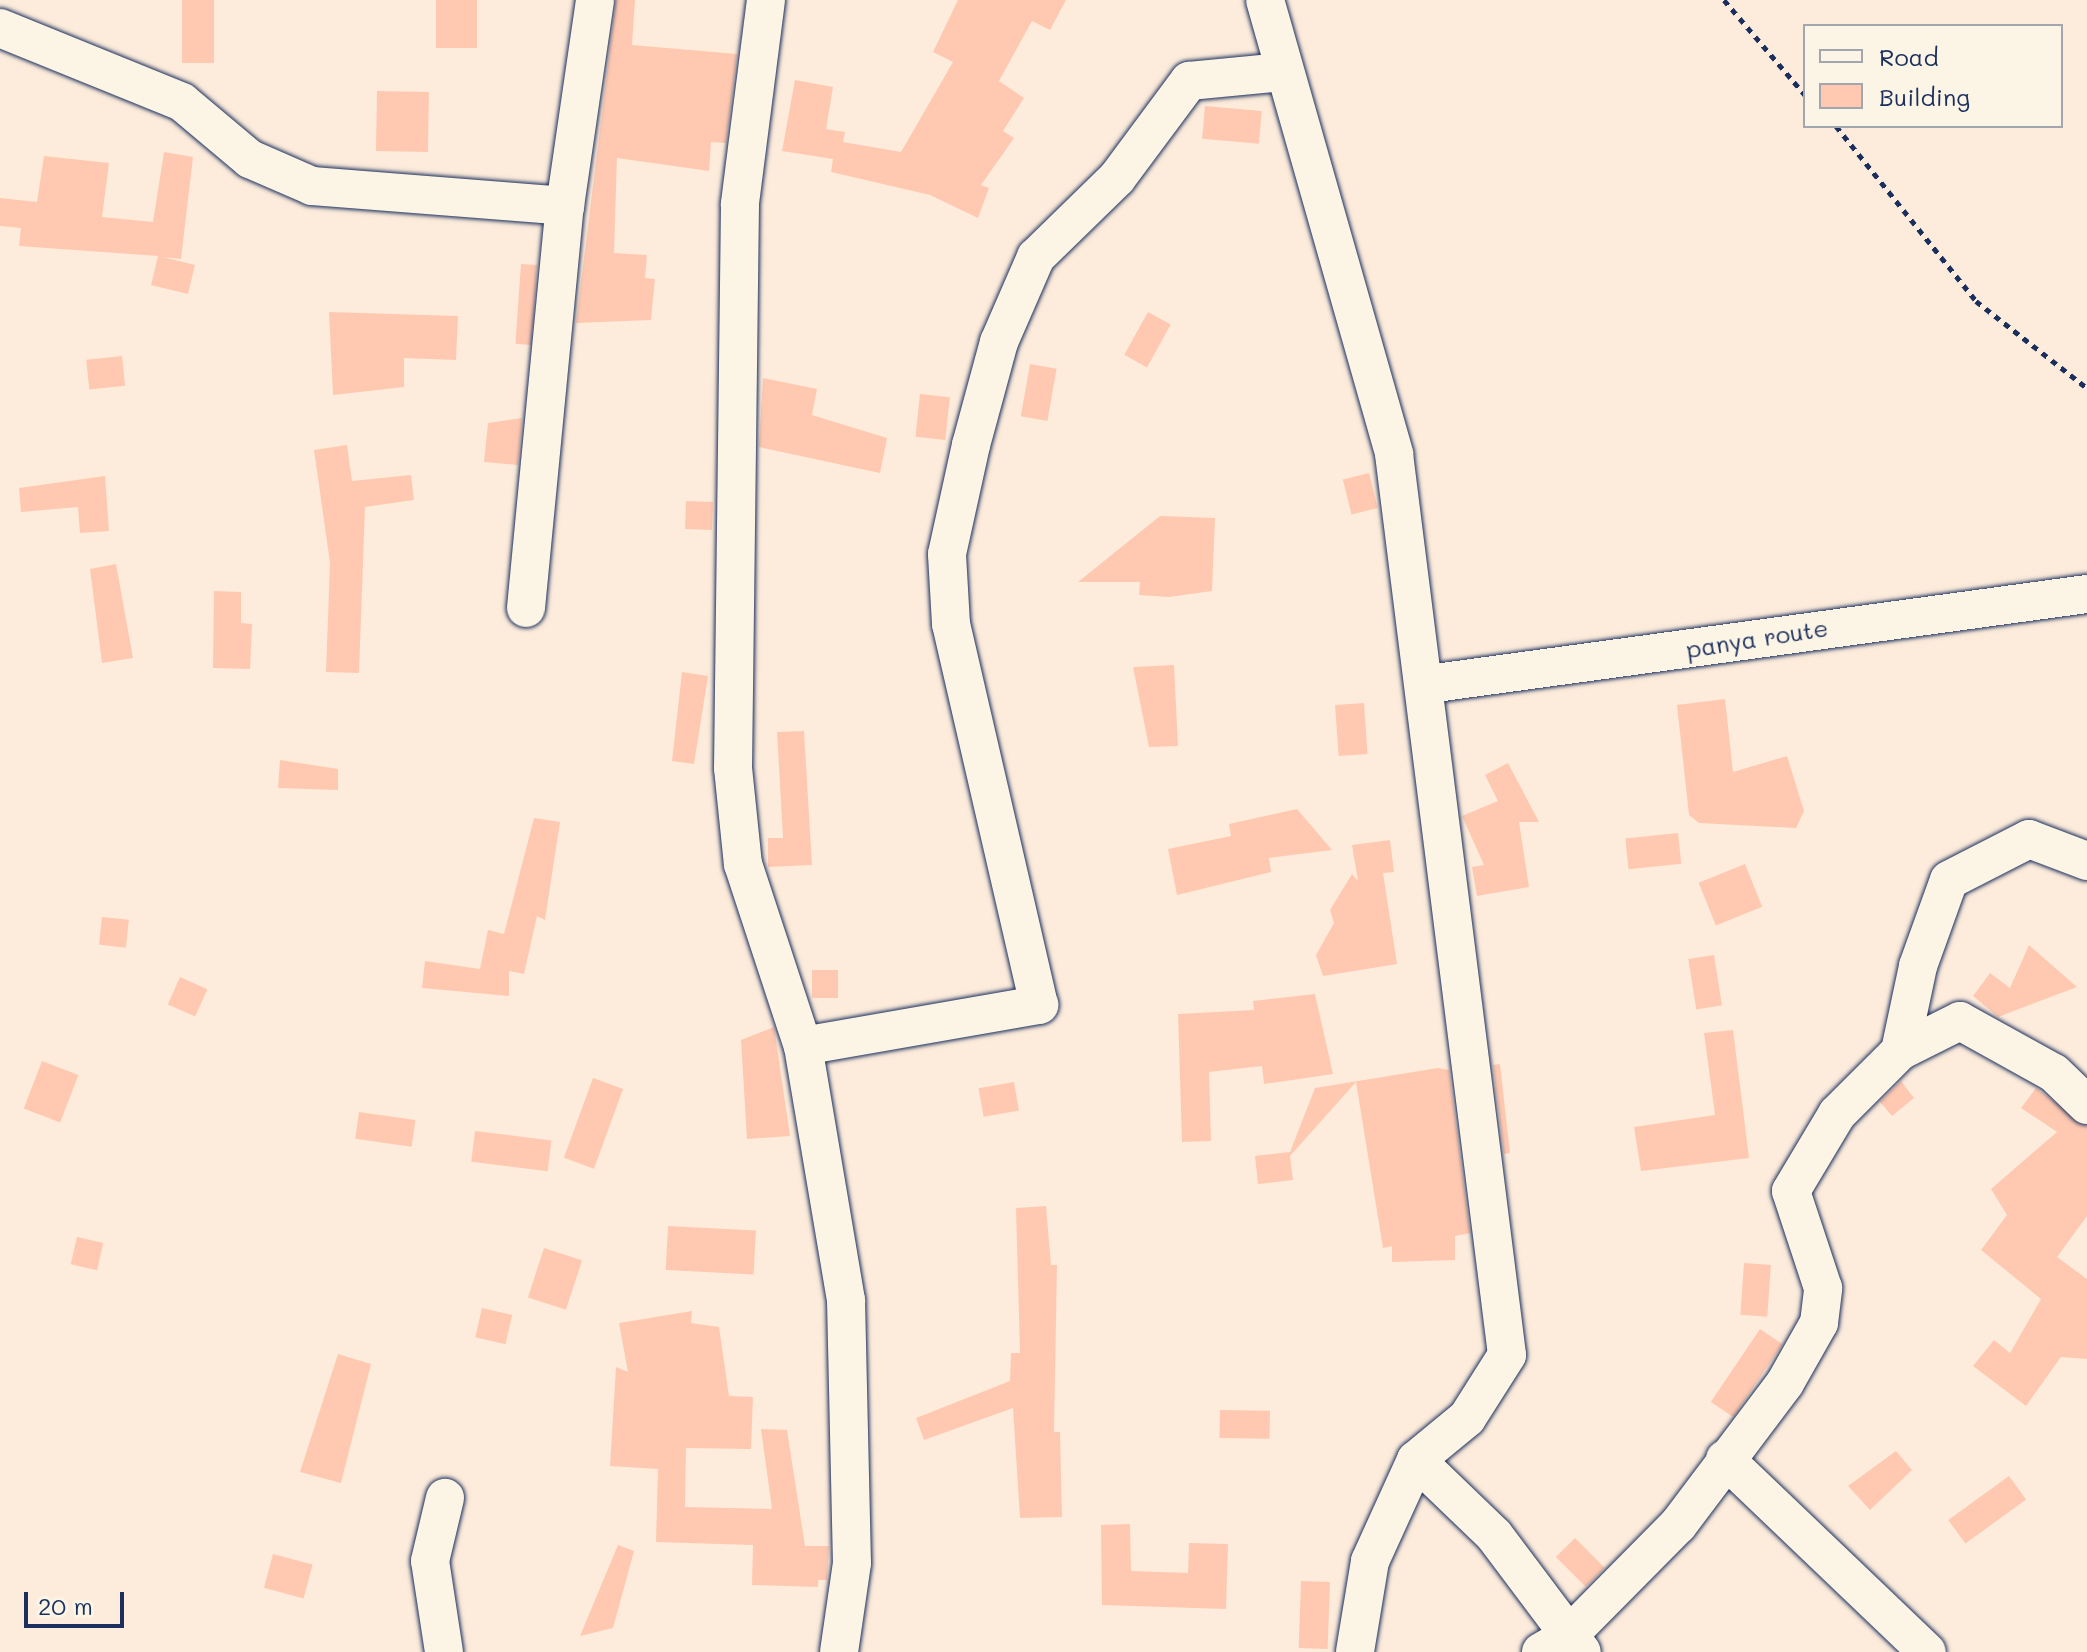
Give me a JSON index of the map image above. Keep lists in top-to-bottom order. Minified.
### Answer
{"streets":{"street":["panya route"]},"legend":["Road","Building"],"scale_bar":"20 m"}
